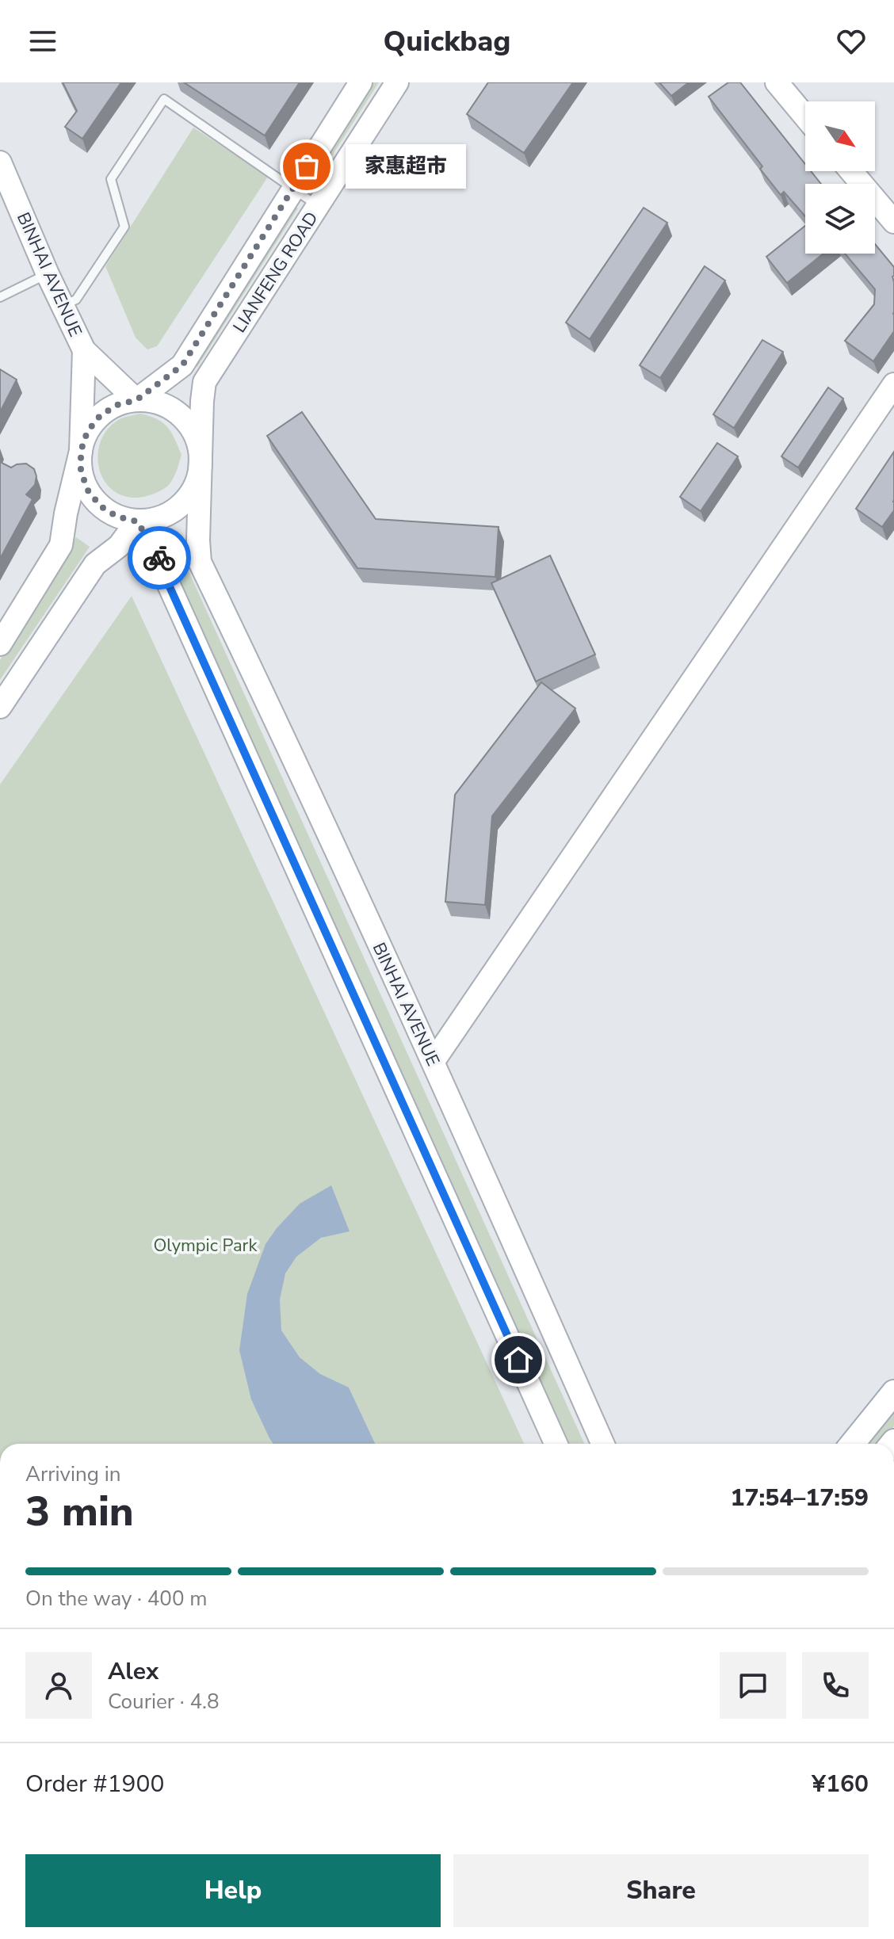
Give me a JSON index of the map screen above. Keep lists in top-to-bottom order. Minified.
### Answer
{"streets":{"main road":["LIANFENG ROAD","BINHAI AVENUE"]},"crossings":[["LIANFENG ROAD","BINHAI AVENUE"]],"parks":["Olympic Park"],"places":["家惠超市"],"north":"bottom right","page":{"header":"Quickbag","bubble":"家惠超市","heading":["3 min","Arriving in","17:54–17:59"],"panel":["Alex","Courier · 4.8","Order #1900","¥160"],"bar":"On the way · 400 m","buttons":["Help","Share"]}}
